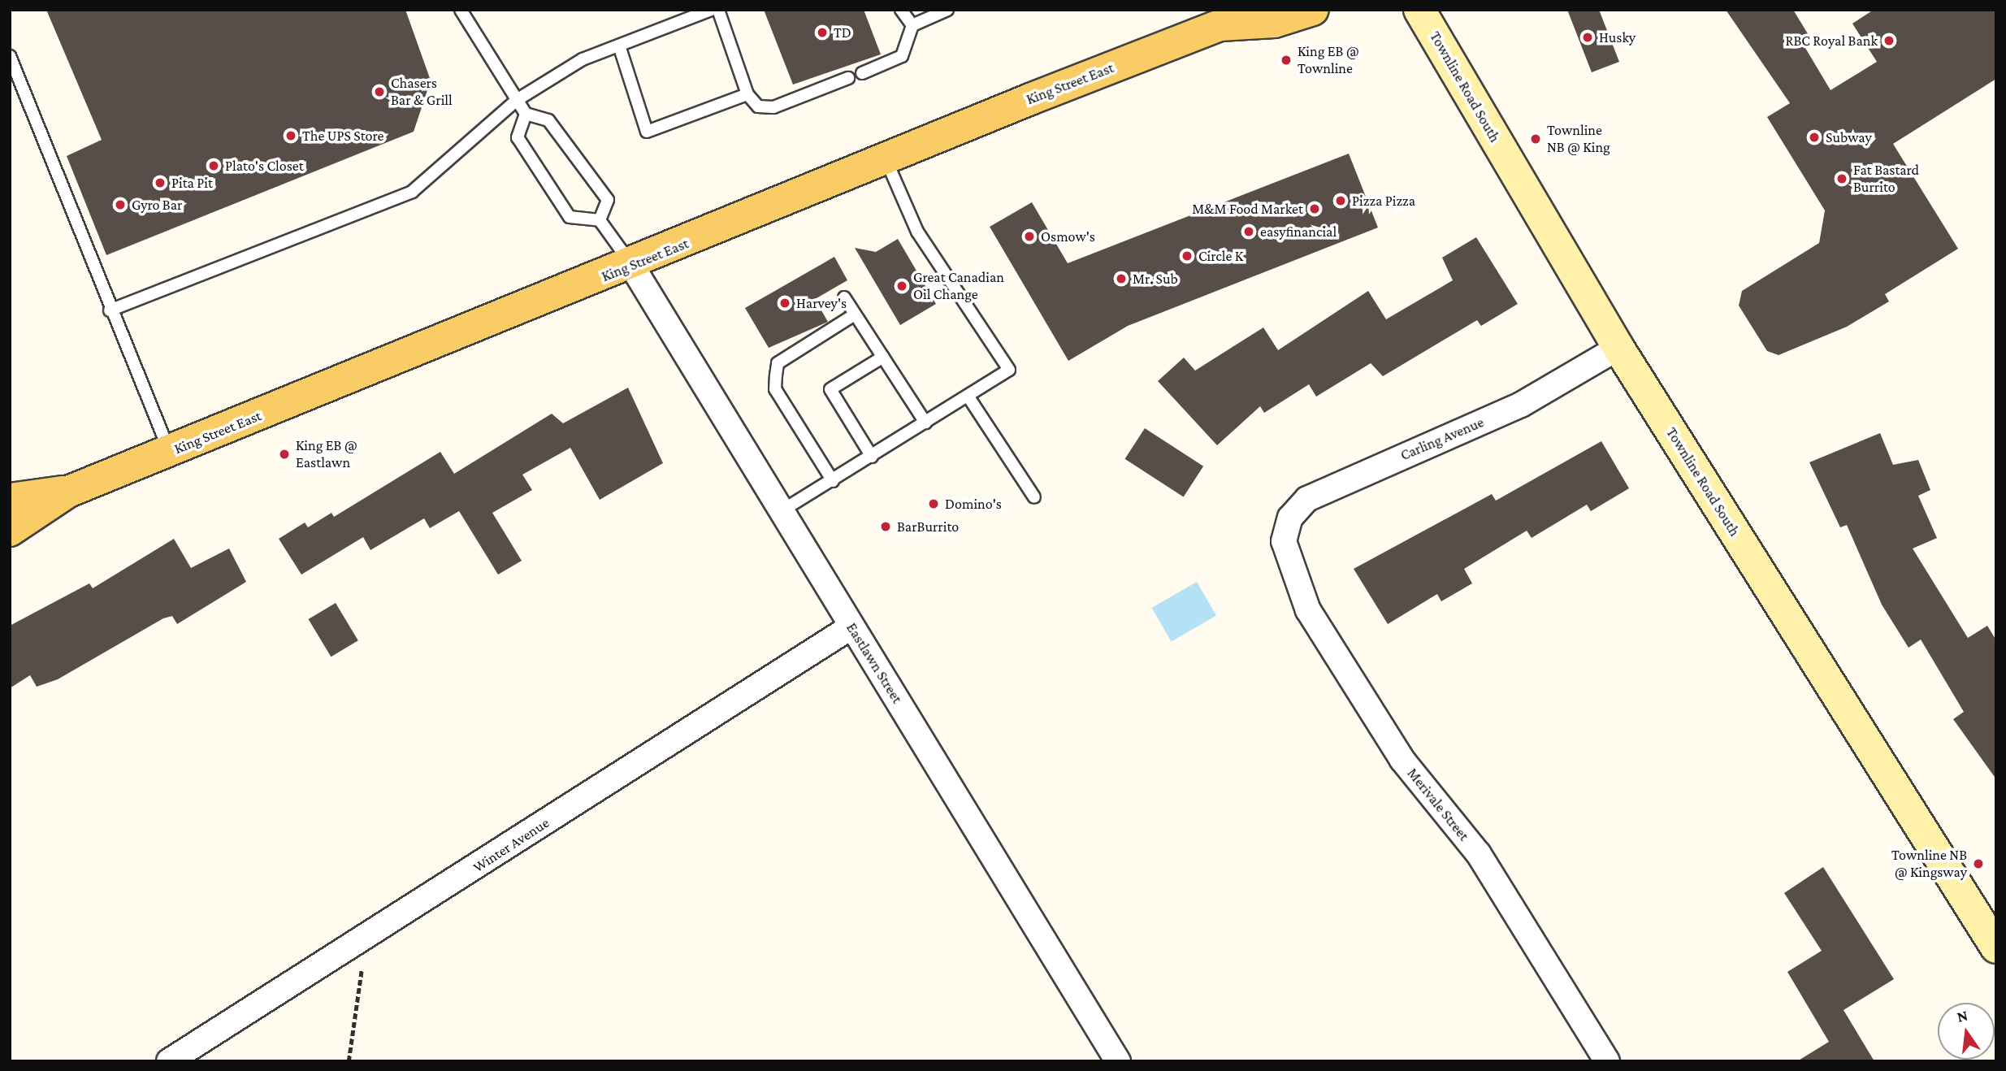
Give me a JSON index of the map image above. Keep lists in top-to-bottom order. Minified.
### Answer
{"streets":{"main road":["King Street East","Townline Road South"],"street":["Carling Avenue","Eastlawn Street","Merivale Street","Winter Avenue"]},"crossings":[["King Street East","Eastlawn Street"],["Townline Road South","Carling Avenue"],["Carling Avenue","Merivale Street"],["Eastlawn Street","Winter Avenue"]],"places":["TD","Husky","RBC Royal Bank","King EB @ Townline","Chasers Bar & Grill","The UPS Store","Subway","Townline NB @ King","Plato's Closet","Fat Bastard Burrito","Pita Pit","Pizza Pizza","Gyro Bar","M&M Food Market","easyfinancial","Osmow's","Circle K","Mr. Sub","Great Canadian Oil Change","Harvey's","King EB @ Eastlawn","Domino's","BarBurrito","Townline NB @ Kingsway"],"north":"top"}
